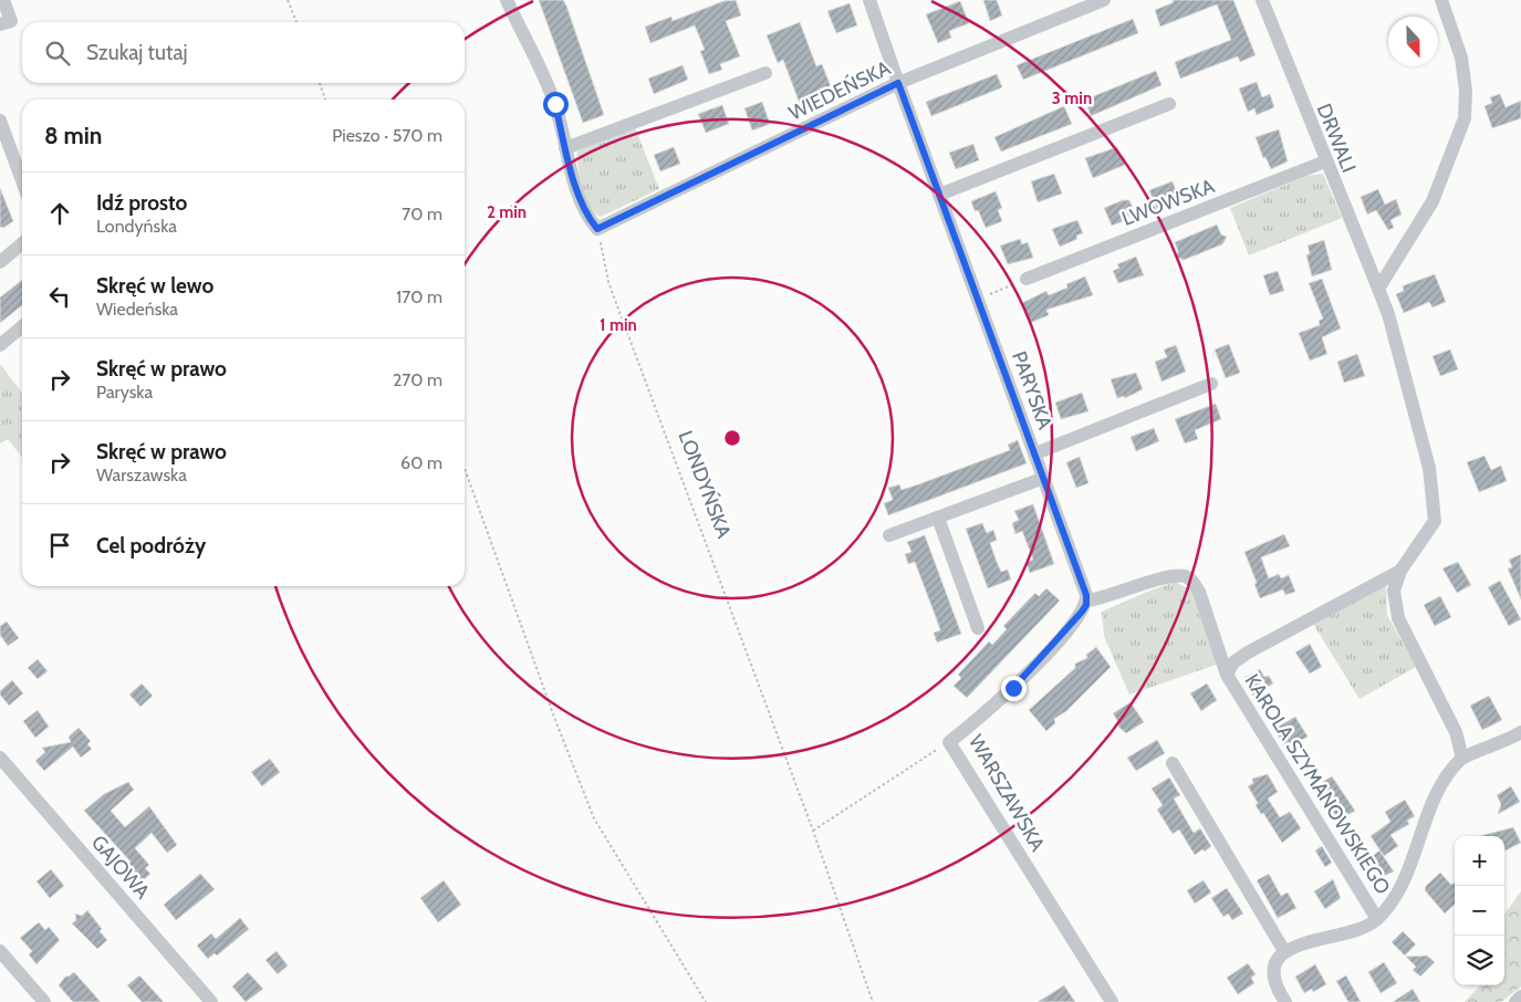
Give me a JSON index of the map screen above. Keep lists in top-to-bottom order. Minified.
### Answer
{"streets":{"street":["WIEDEŃSKA","DRWALI","LWOWSKA","PARYSKA","KAROLA SZYMANOWSKIEGO","WARSZAWSKA","GAJOWA"],"path":["LONDYŃSKA"]},"crossings":[["WIEDEŃSKA","PARYSKA"],["WIEDEŃSKA","LONDYŃSKA"],["DRWALI","LWOWSKA"],["DRWALI","KAROLA SZYMANOWSKIEGO"],["PARYSKA","WARSZAWSKA"]],"north":"bottom","page":{"search":"Szukaj tutaj","heading":["8 min","Pieszo · 570 m"],"list":[["Idź prosto","Londyńska","70 m"],["Skręć w lewo","Wiedeńska","170 m"],["Skręć w prawo","Paryska","270 m"],["Skręć w prawo","Warszawska","60 m"],"Cel podróży"],"map_buttons":["+","−"]},"rings":["3 min","2 min","1 min"]}
